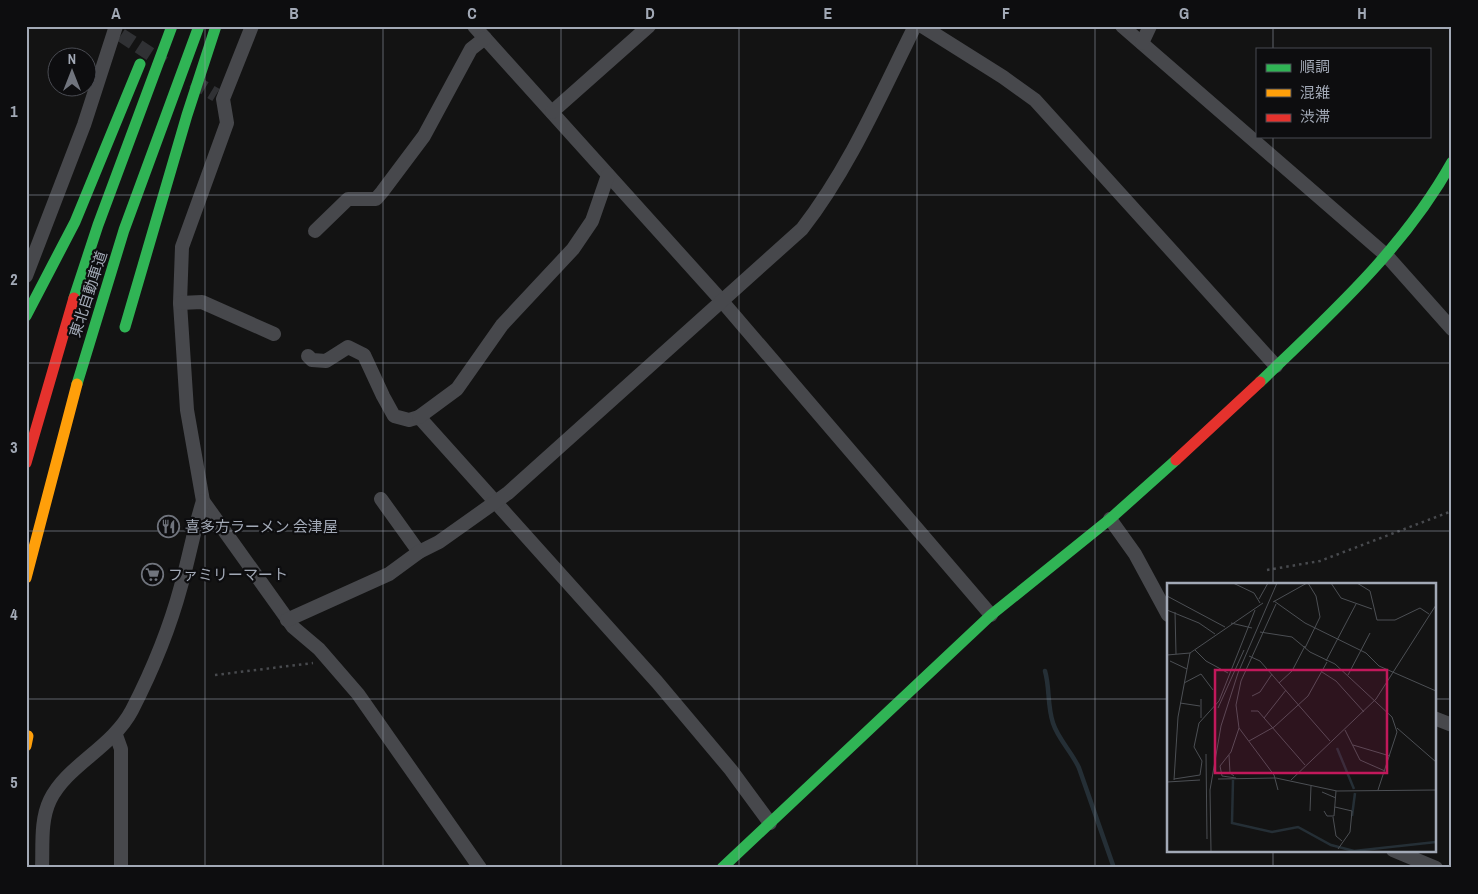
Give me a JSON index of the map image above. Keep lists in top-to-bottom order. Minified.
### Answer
{"streets":{"main road":["東北自動車道"]},"places":{"restaurant":["喜多方ラーメン 会津屋"],"supermarket":["ファミリーマート"]},"legend":["順調","混雑","渋滞"],"north":"top","grid":{"columns":["A","B","C","D","E","F","G","H"],"rows":["1","2","3","4","5"]}}
